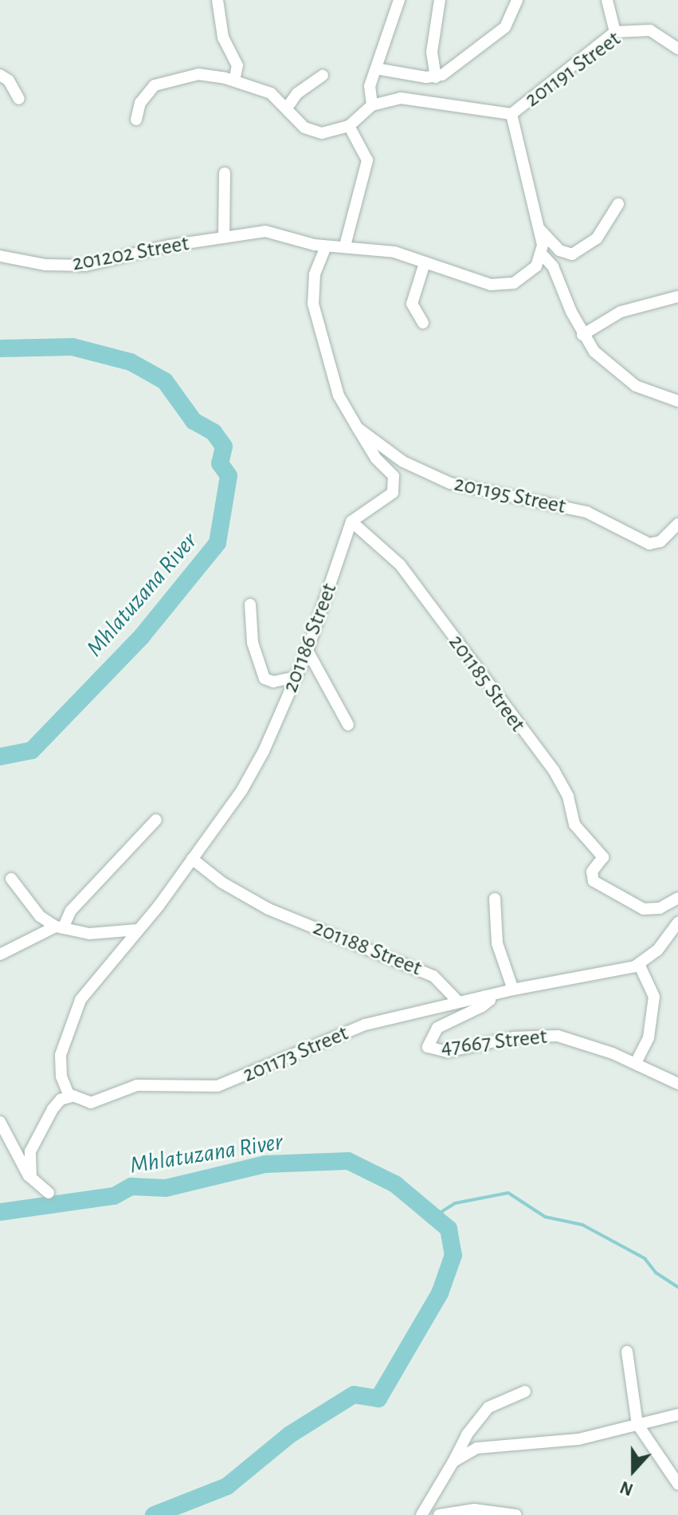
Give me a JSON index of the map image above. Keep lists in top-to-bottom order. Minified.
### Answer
{"streets":{"street":["201191 Street","201202 Street","201195 Street","201186 Street","201185 Street","201188 Street","47667 Street","201173 Street"]},"crossings":[["201202 Street","201195 Street"],["201186 Street","201185 Street"],["201186 Street","201188 Street"],["201186 Street","201173 Street"],["201188 Street","201173 Street"],["47667 Street","201173 Street"]],"water":["Mhlatuzana River"],"north":"bottom"}
